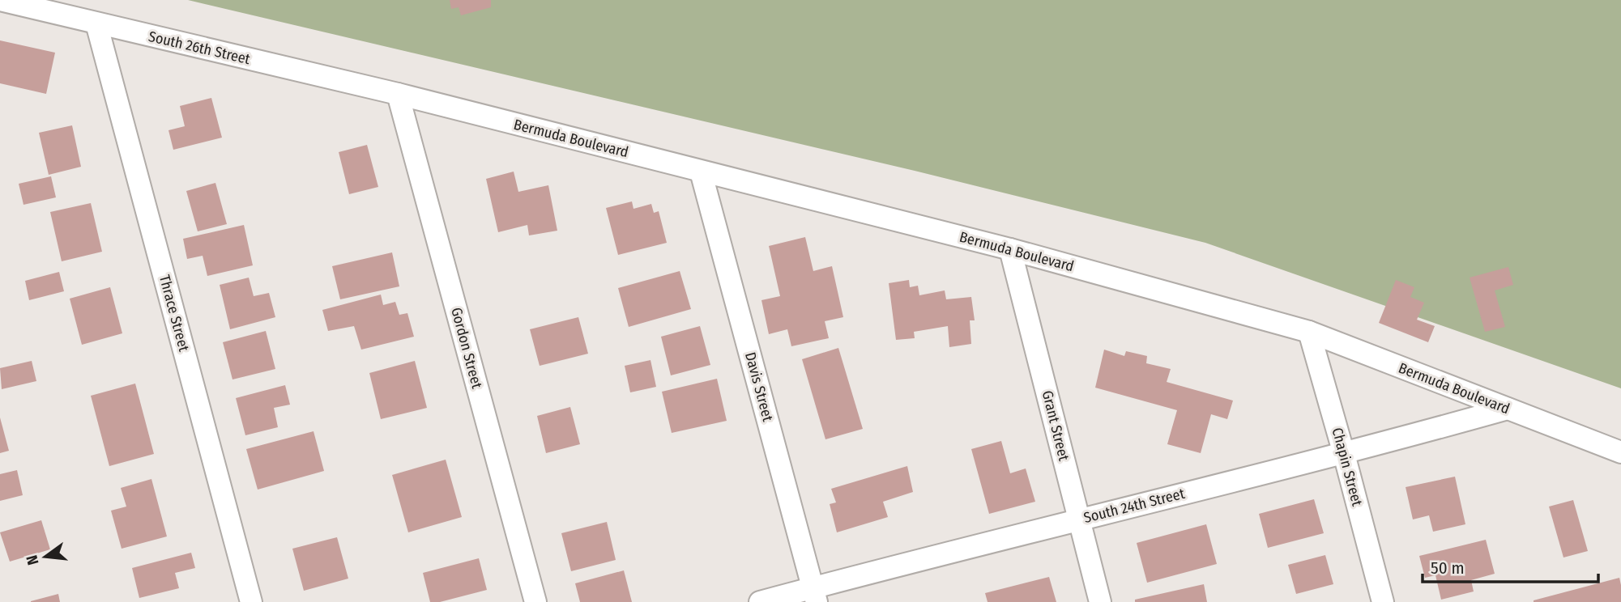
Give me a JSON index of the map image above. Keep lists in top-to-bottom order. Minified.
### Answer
{"streets":{"street":["South 26th Street","Bermuda Boulevard","Thrace Street","Gordon Street","Davis Street","Grant Street","Chapin Street","South 24th Street"]},"crossings":[["South 26th Street","Bermuda Boulevard"],["South 26th Street","Thrace Street"],["South 26th Street","Gordon Street"],["Bermuda Boulevard","Gordon Street"],["Bermuda Boulevard","Davis Street"],["Bermuda Boulevard","Grant Street"],["Bermuda Boulevard","Chapin Street"],["Bermuda Boulevard","South 24th Street"],["Davis Street","South 24th Street"],["Grant Street","South 24th Street"],["Chapin Street","South 24th Street"]],"scale_bar":"50 m","north":"left"}
